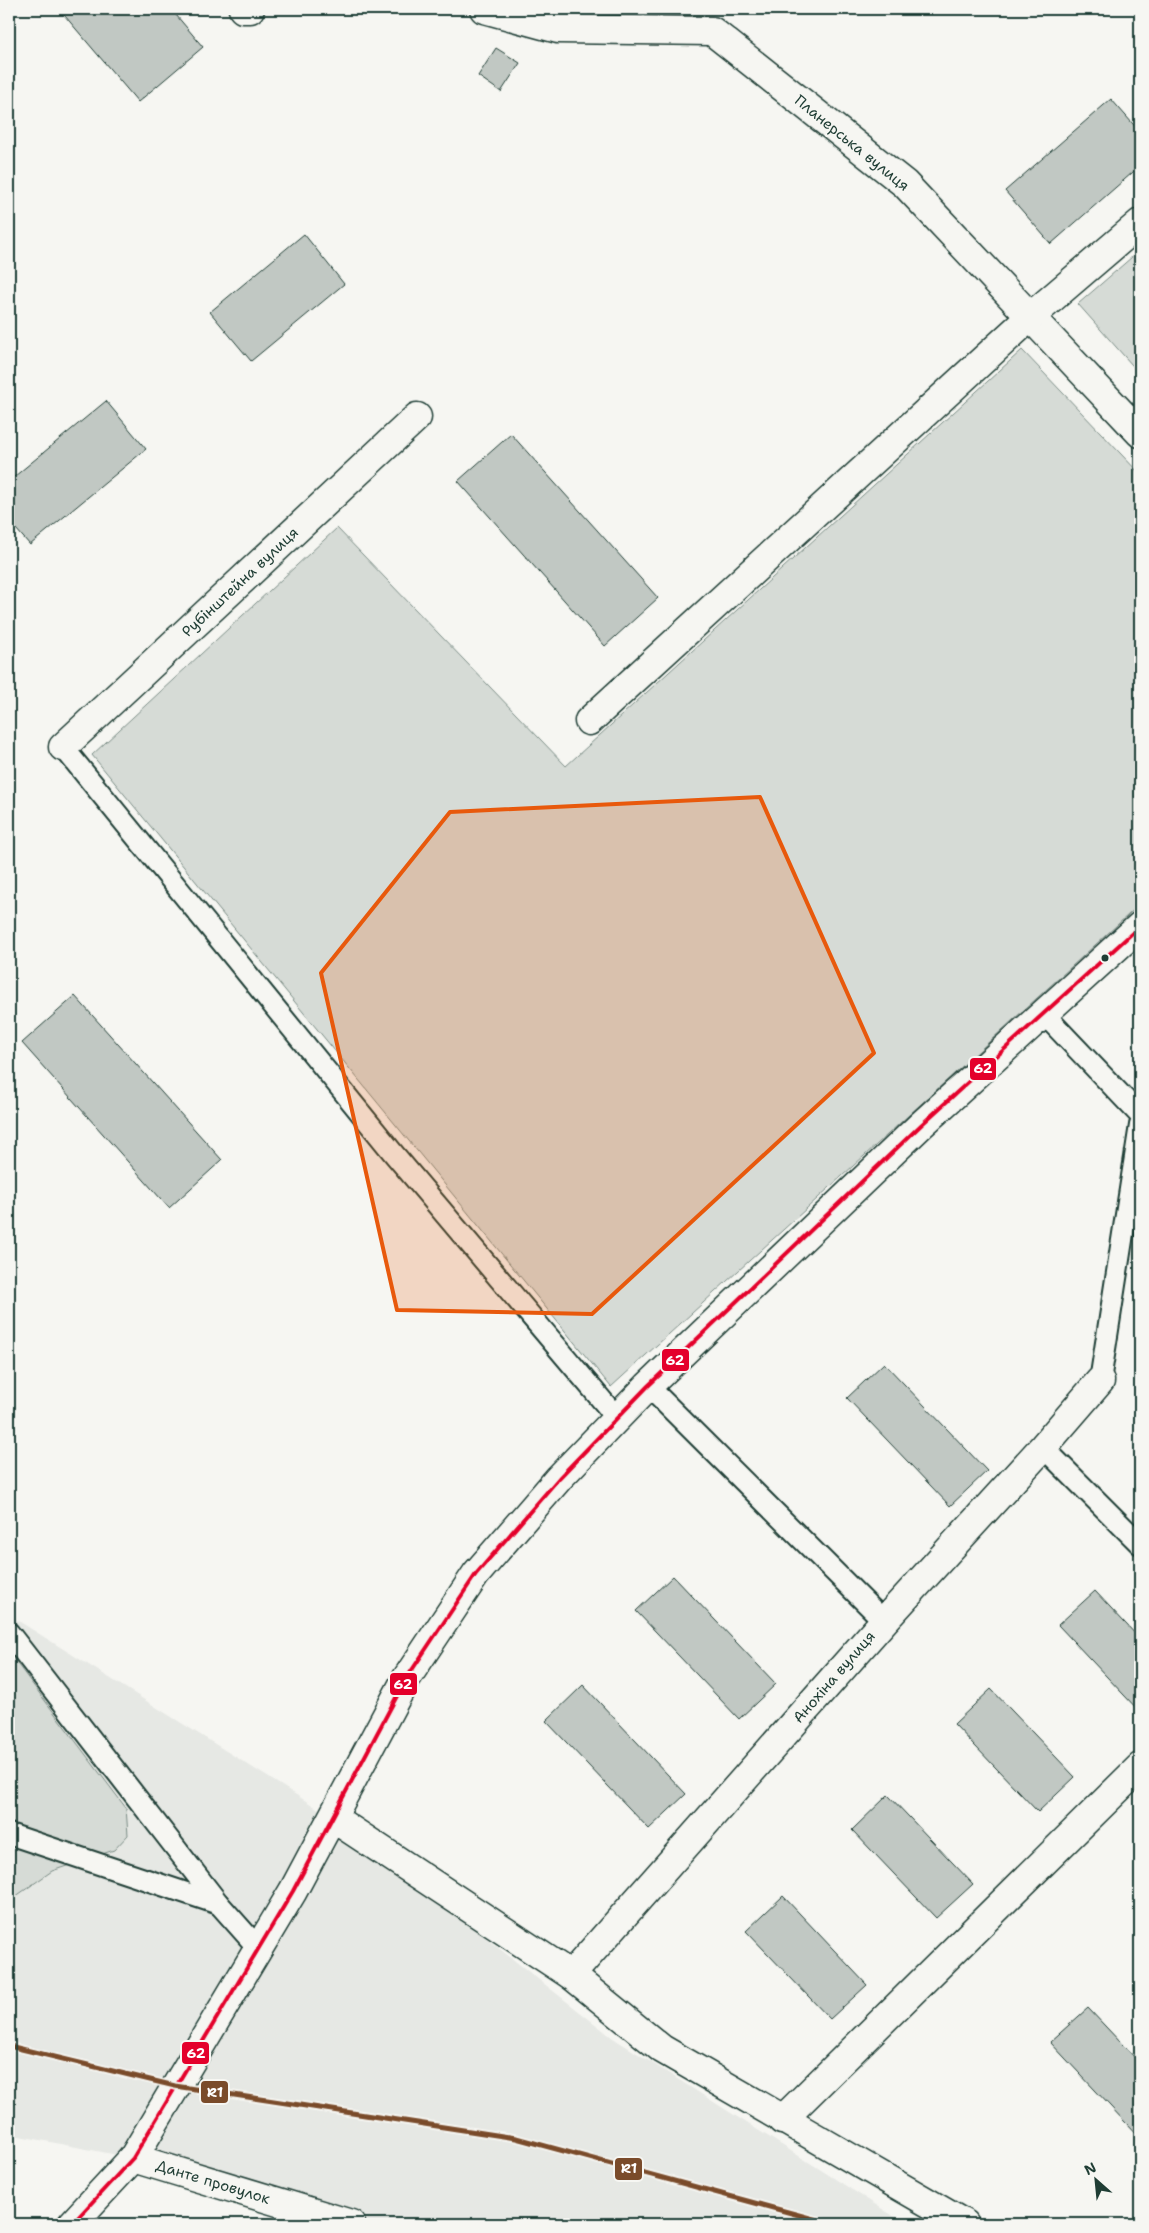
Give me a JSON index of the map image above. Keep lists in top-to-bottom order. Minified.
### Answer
{"streets":{"street":["Планерська вулиця","Рубінштейна вулиця","Анохіна вулиця","Данте провулок"]},"lines":["transit line 62","transit line R1"],"north":"top left"}
